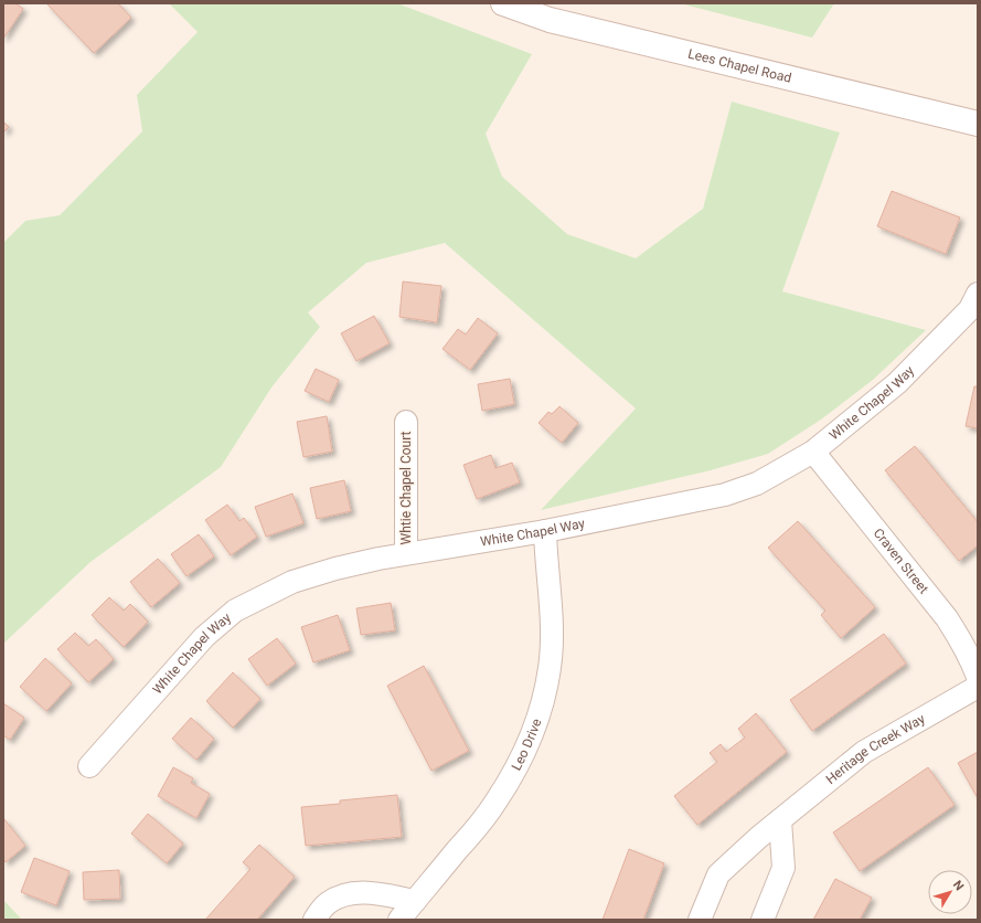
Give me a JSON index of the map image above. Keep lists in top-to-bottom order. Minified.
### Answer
{"streets":{"main road":["Lees Chapel Road"],"street":["White Chapel Way","Whtie Chapel Court","Craven Street","Leo Drive","Heritage Creek Way"]},"crossings":[["White Chapel Way","Whtie Chapel Court"],["White Chapel Way","Craven Street"],["White Chapel Way","Leo Drive"]],"north":"top right"}
